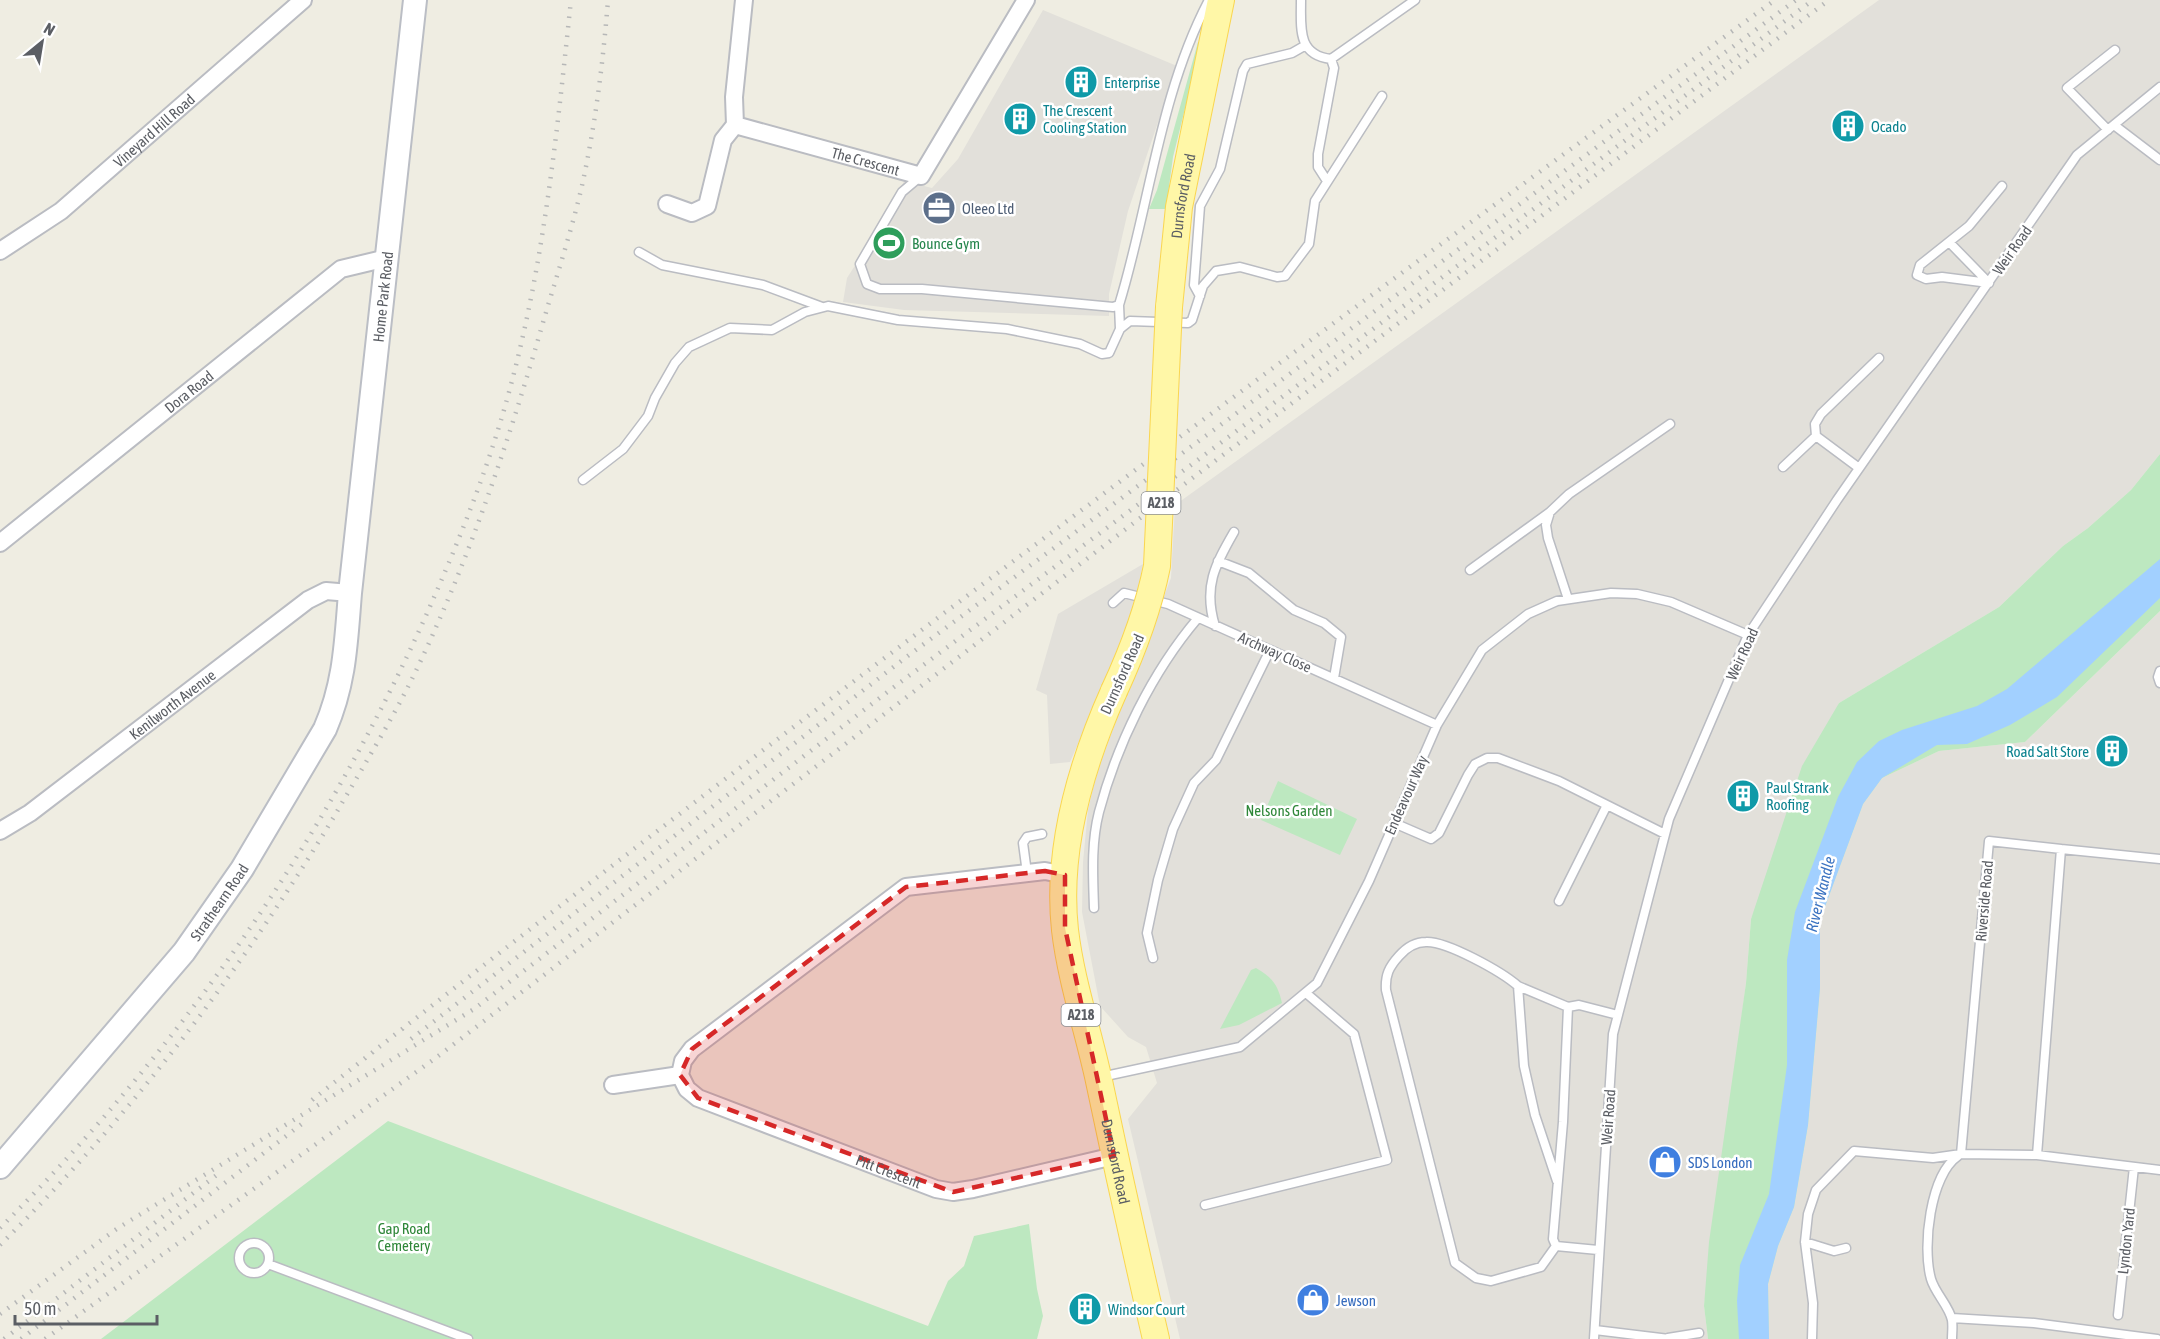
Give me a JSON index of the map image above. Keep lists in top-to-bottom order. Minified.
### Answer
{"streets":{"main road":["Durnsford Road","A218"],"street":["Vineyard Hill Road","The Crescent","Home Park Road","Dora Road","Kenilworth Avenue","Strathearn Road","Pitt Crescent"],"lane":["Weir Road","Archway Close","Endeavour Way","Riverside Road","Lyndon Yard"]},"crossings":[["Durnsford Road","Endeavour Way"],["Durnsford Road","Pitt Crescent"],["Weir Road","Endeavour Way"],["Home Park Road","Dora Road"],["Home Park Road","Kenilworth Avenue"],["Home Park Road","Strathearn Road"],["Archway Close","Endeavour Way"],["Kenilworth Avenue","Strathearn Road"]],"water":["River Wandle"],"parks":["Nelsons Garden","Gap Road Cemetery"],"places":{"building":["Enterprise","The Crescent Cooling Station","Ocado","Road Salt Store","Paul Strank Roofing","Windsor Court"],"office":["Oleeo Ltd"],"sports":["Bounce Gym"],"shop":["SDS London","Jewson"]},"scale_bar":"50 m","north":"top right"}
